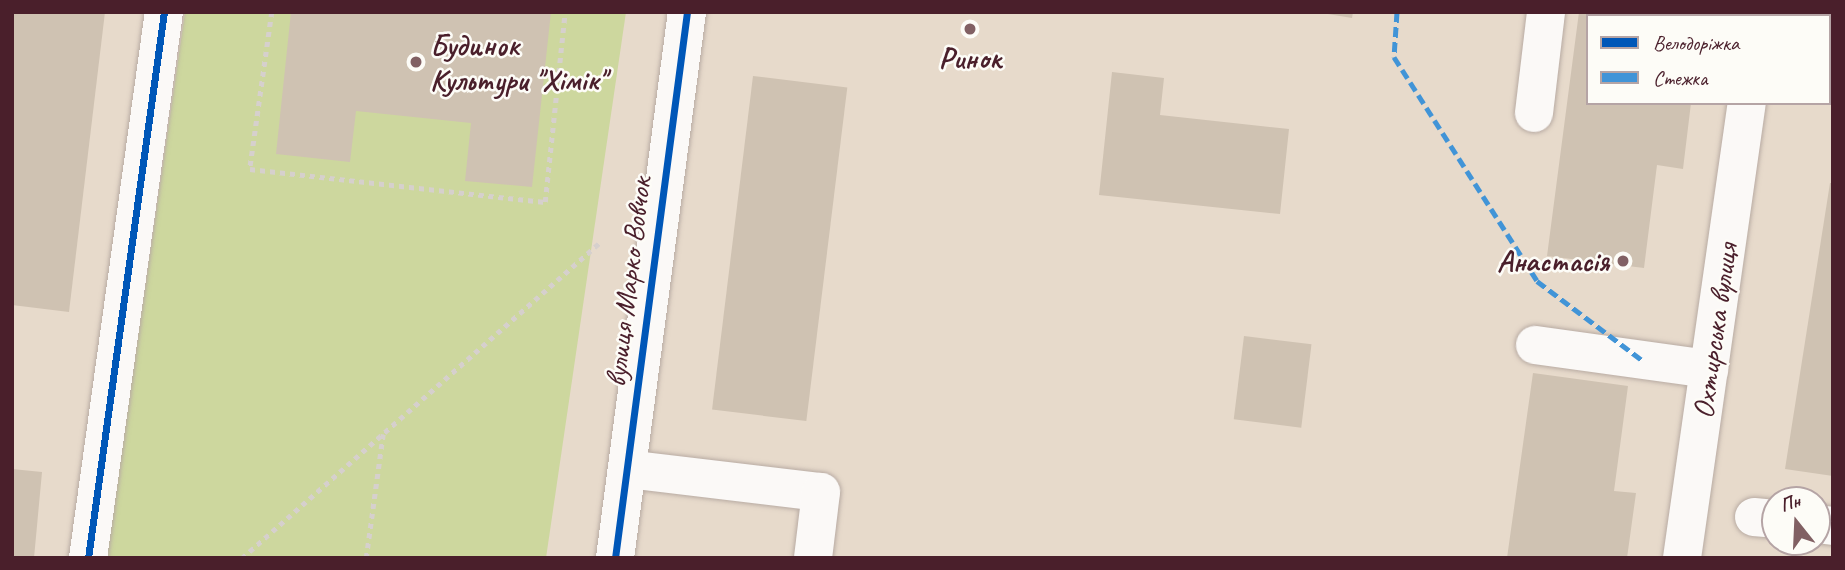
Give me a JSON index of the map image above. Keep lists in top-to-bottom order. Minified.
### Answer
{"streets":{"street":["вулиця Марко Вовчок","Охтирська вулиця"]},"places":["Ринок","Будинок Культури \"Хімік\"","Анастасія"],"legend":["Велодоріжка","Стежка"],"north":"top"}
